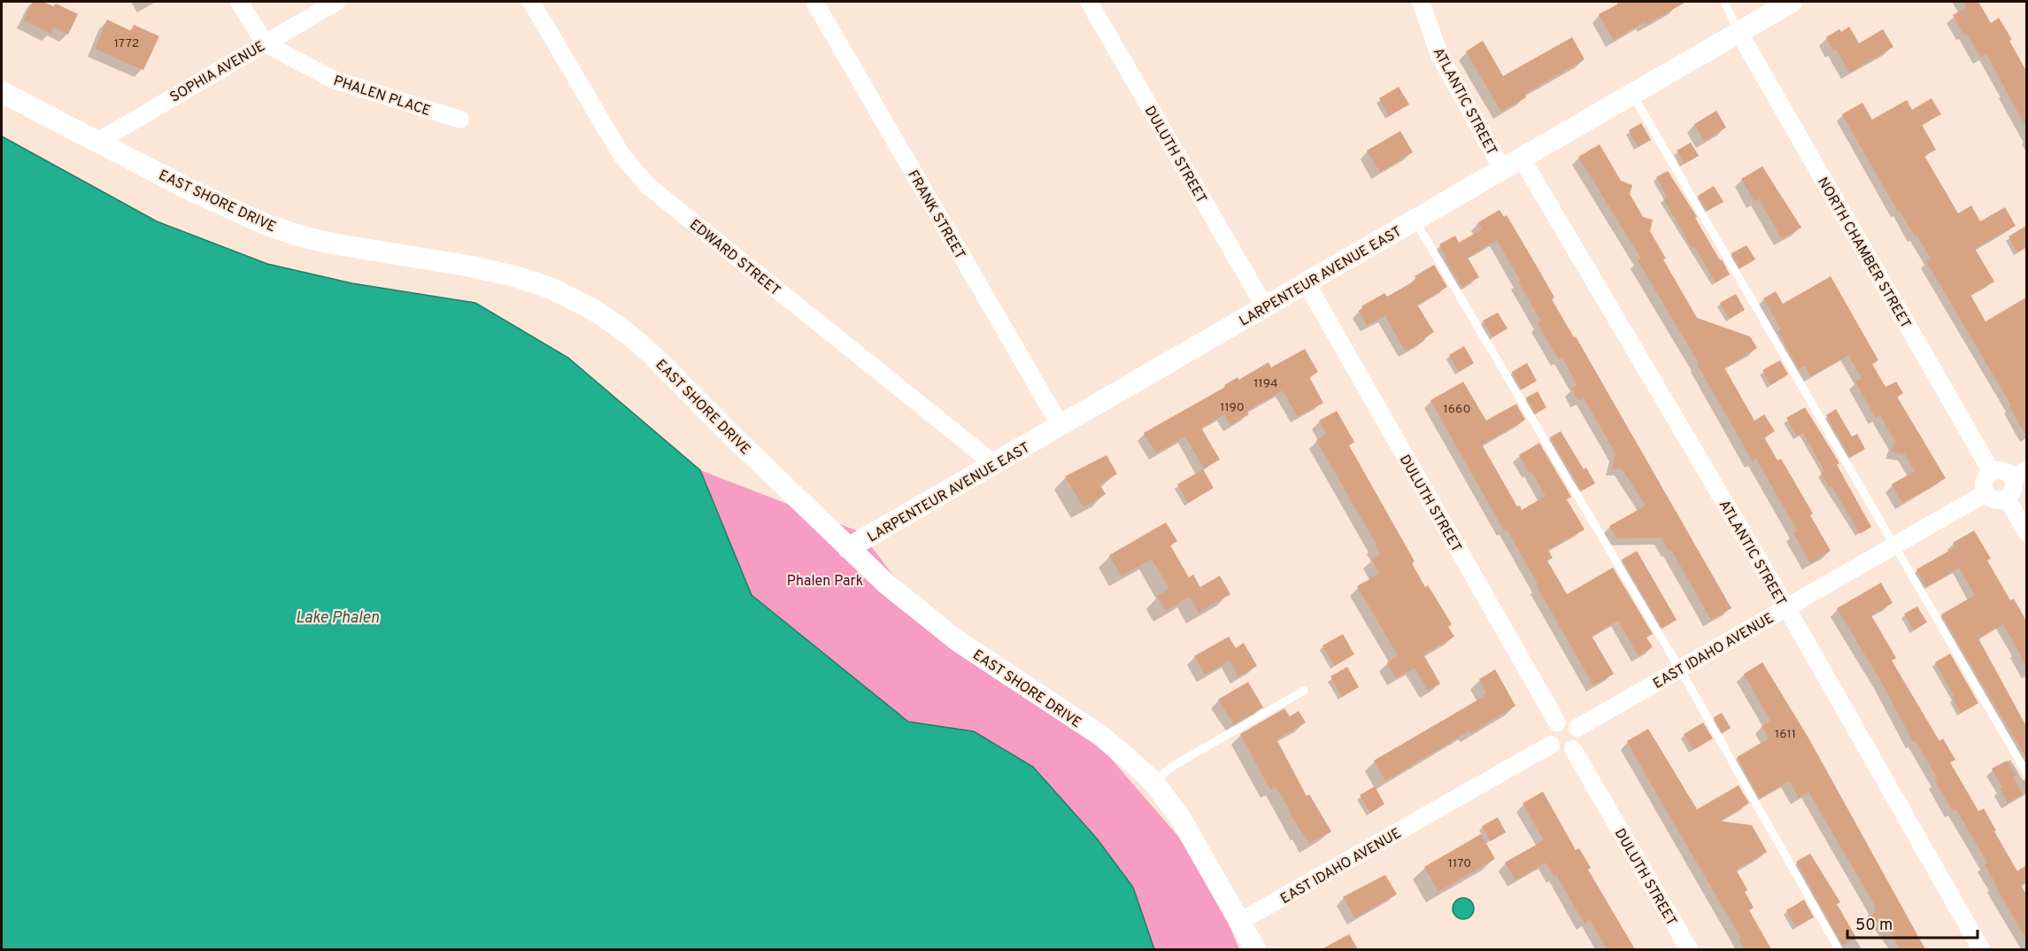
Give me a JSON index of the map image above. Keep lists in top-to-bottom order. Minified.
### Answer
{"streets":{"street":["SOPHIA AVENUE","PHALEN PLACE","ATLANTIC STREET","DULUTH STREET","EAST SHORE DRIVE","FRANK STREET","NORTH CHAMBER STREET","EDWARD STREET","LARPENTEUR AVENUE EAST","EAST IDAHO AVENUE"]},"crossings":[["SOPHIA AVENUE","PHALEN PLACE"],["SOPHIA AVENUE","EAST SHORE DRIVE"],["ATLANTIC STREET","LARPENTEUR AVENUE EAST"],["ATLANTIC STREET","EAST IDAHO AVENUE"],["DULUTH STREET","LARPENTEUR AVENUE EAST"],["DULUTH STREET","EAST IDAHO AVENUE"],["EAST SHORE DRIVE","LARPENTEUR AVENUE EAST"],["EAST SHORE DRIVE","EAST IDAHO AVENUE"],["FRANK STREET","LARPENTEUR AVENUE EAST"],["NORTH CHAMBER STREET","LARPENTEUR AVENUE EAST"],["NORTH CHAMBER STREET","EAST IDAHO AVENUE"],["EDWARD STREET","LARPENTEUR AVENUE EAST"]],"water":["Lake Phalen"],"parks":["Phalen Park"],"house_numbers":["1772","1194","1190","1660","1611","1170"],"scale_bar":"50 m"}
